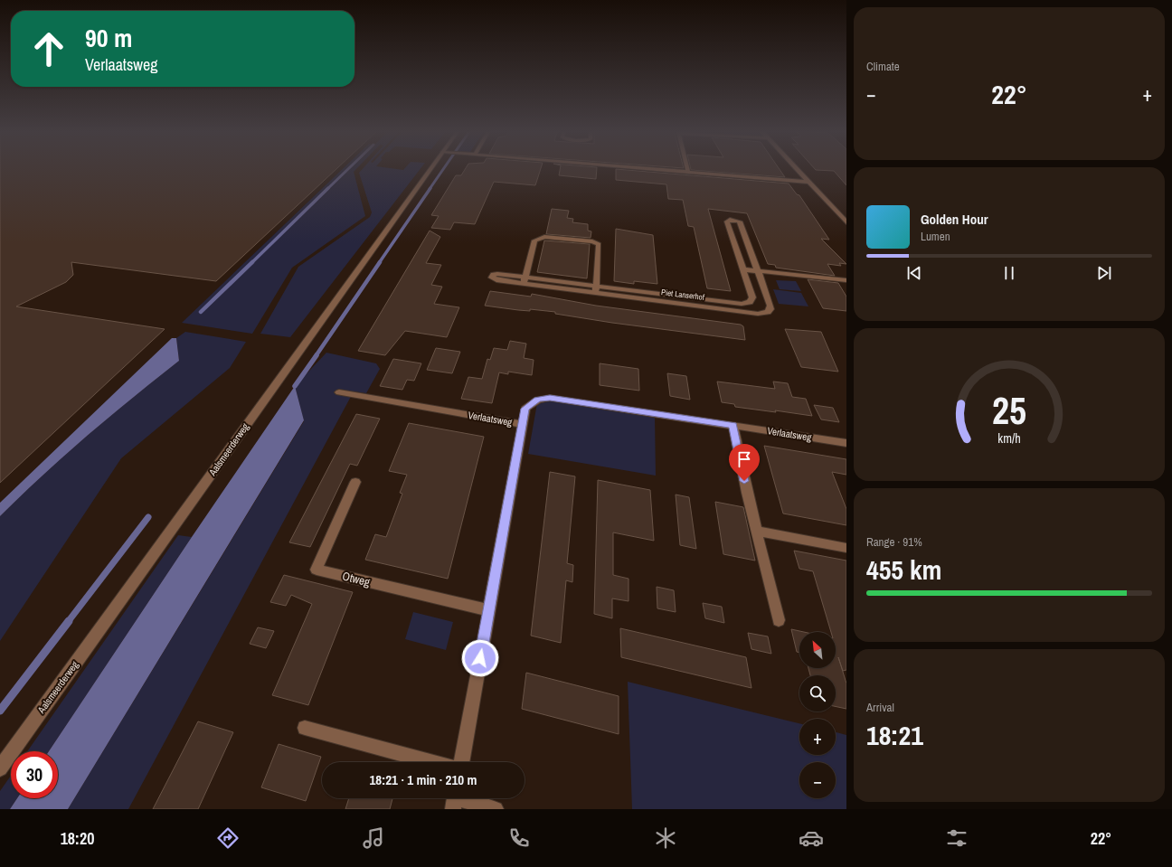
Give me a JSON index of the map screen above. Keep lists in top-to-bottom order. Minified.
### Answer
{"streets":{"street":["Piet Lanserhof","Verlaatsweg","Aalsmeerderweg","Otweg"]},"north":"top left","page":{"tile":["Climate",["Range · 91%","455 km"],["Arrival","18:21"]],"turn":["90 m","Verlaatsweg"],"heat":["−","22°","+"],"song":["Golden Hour","Lumen"],"map_buttons":["+","−"],"limit":"30","trip":"18:21 · 1 min · 210 m","tabs":["18:20","22°"],"gauge":["25","km/h"]}}
